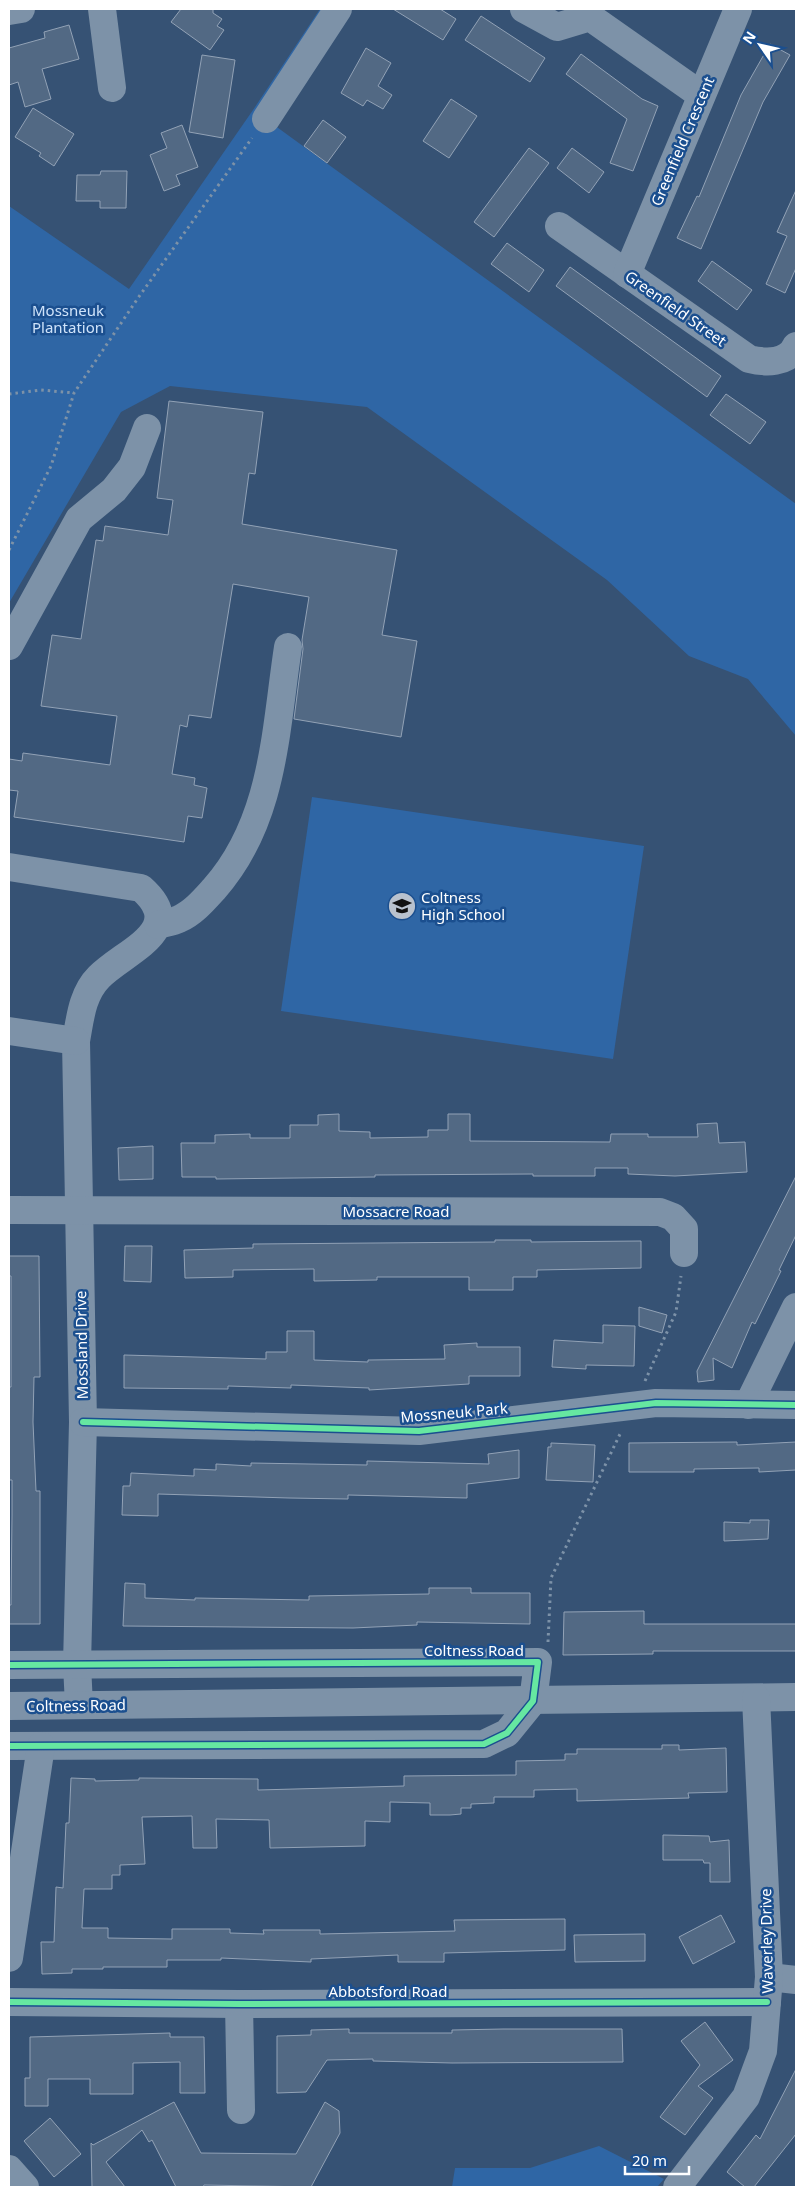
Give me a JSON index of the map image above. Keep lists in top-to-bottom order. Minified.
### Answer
{"streets":{"street":["Greenfield Crescent","Greenfield Street","Mossacre Road","Mossland Drive","Mossneuk Park","Coltness Road","Waverley Drive","Abbotsford Road"]},"crossings":[["Greenfield Crescent","Greenfield Street"],["Mossacre Road","Mossland Drive"],["Mossland Drive","Mossneuk Park"],["Mossland Drive","Coltness Road"],["Coltness Road","Waverley Drive"],["Waverley Drive","Abbotsford Road"]],"parks":["Mossneuk Plantation"],"places":{"school or university":["Coltness High School"]},"scale_bar":"20 m","north":"top left"}
